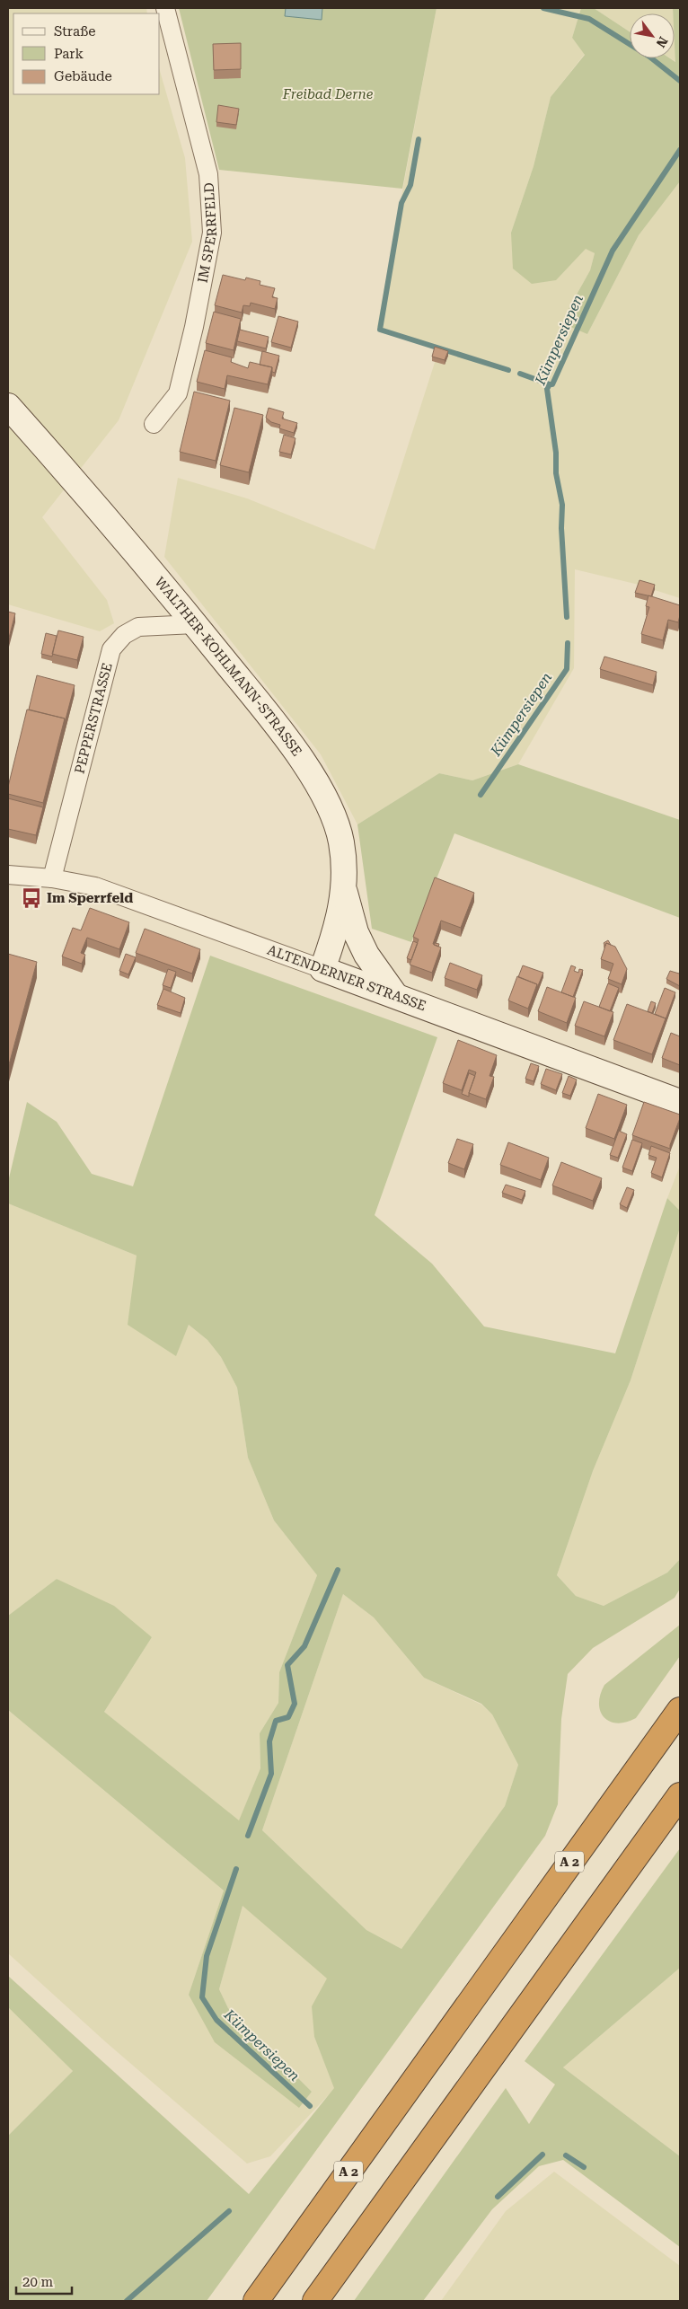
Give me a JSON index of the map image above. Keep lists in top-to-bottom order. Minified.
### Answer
{"streets":{"highway":["A 2"],"main road":["WALTHER-KOHLMANN-STRASSE","ALTENDERNER STRASSE"],"street":["IM SPERRFELD","PEPPERSTRASSE"]},"crossings":[["WALTHER-KOHLMANN-STRASSE","PEPPERSTRASSE"],["WALTHER-KOHLMANN-STRASSE","ALTENDERNER STRASSE"],["PEPPERSTRASSE","ALTENDERNER STRASSE"]],"water":["Kümpersiepen"],"parks":["Freibad Derne"],"places":{"bus stop":["Im Sperrfeld"]},"legend":["Straße","Park","Gebäude"],"scale_bar":"20 m","north":"bottom right"}
